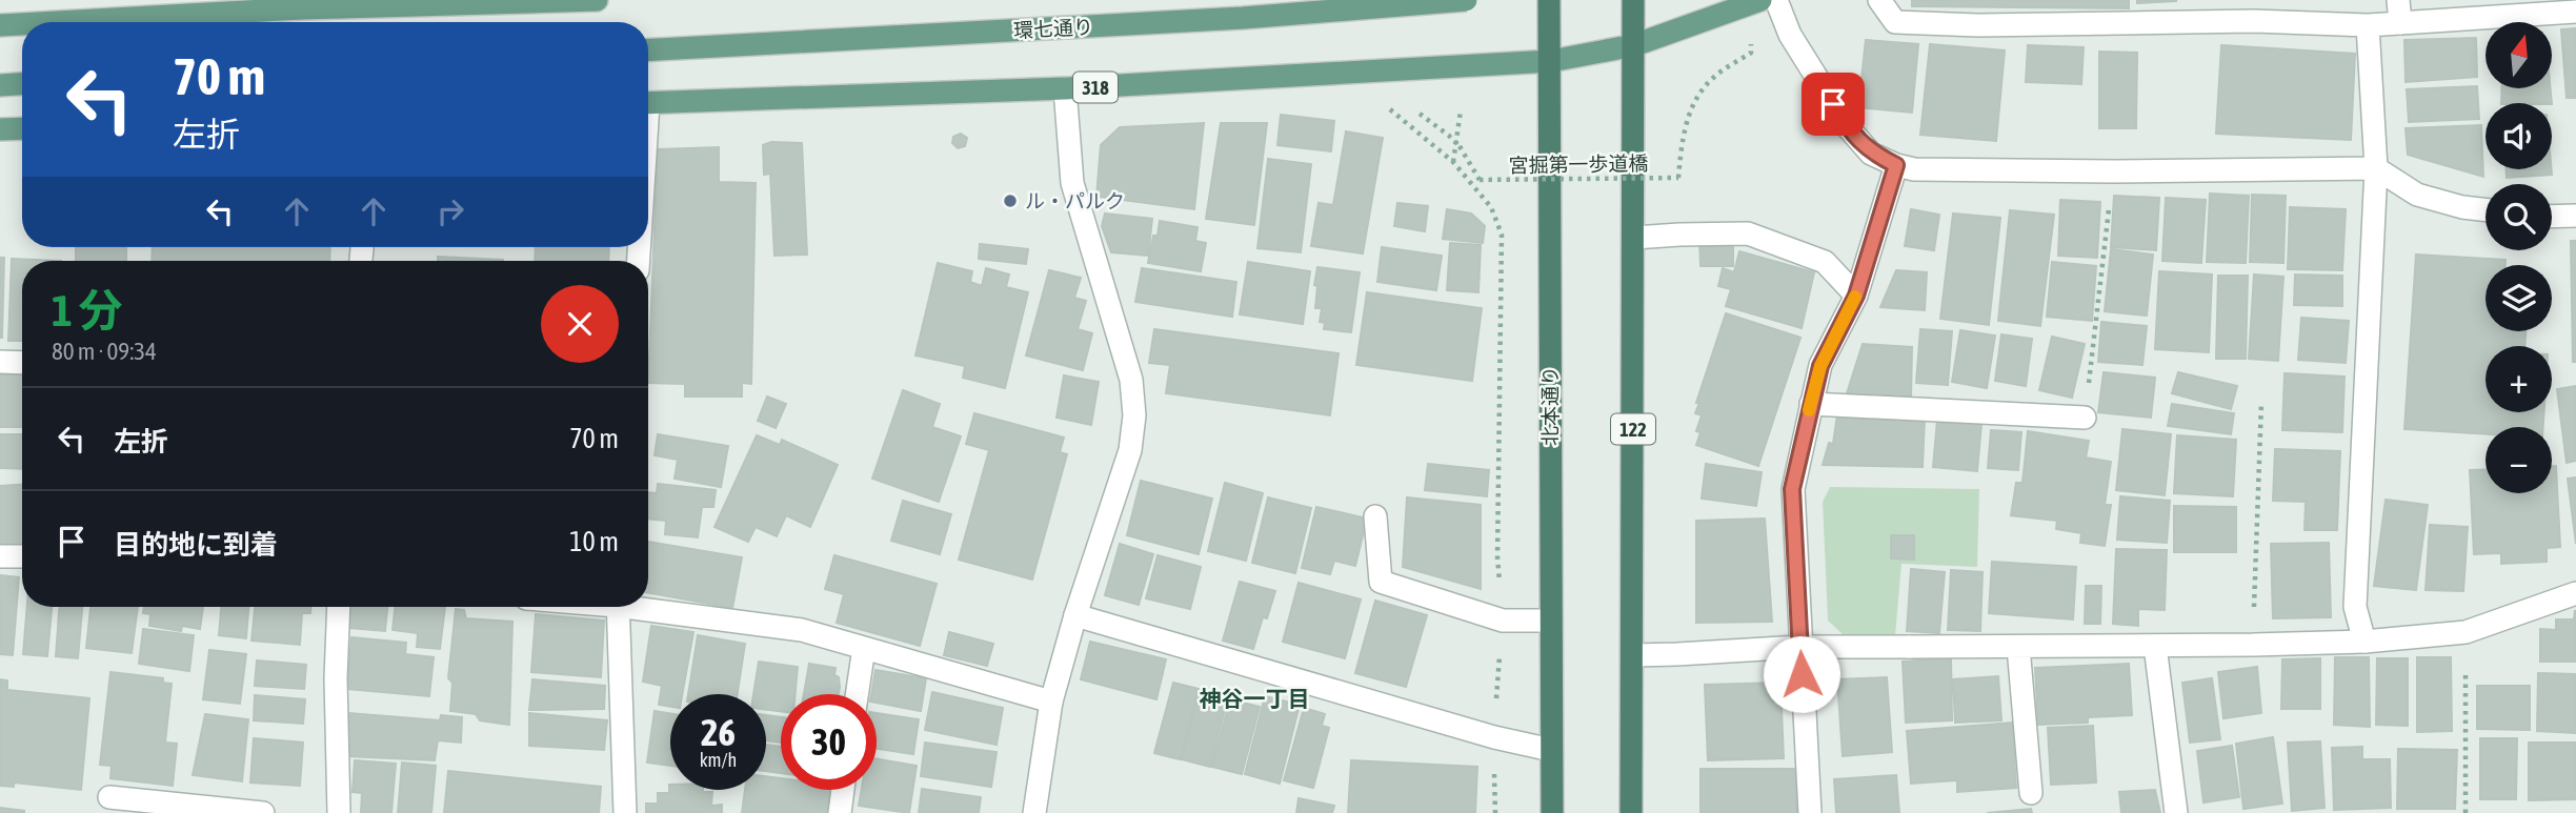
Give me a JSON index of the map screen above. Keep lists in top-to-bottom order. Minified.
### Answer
{"streets":{"highway":["北本通り","122"],"main road":["環七通り","318"],"path":["宮掘第一歩道橋"]},"crossings":[["318","北本通り"],["318","122"]],"districts":["神谷一丁目"],"places":["ル・パルク"],"north":"top","page":{"map_buttons":["+","−"],"turn":["70 m","左折"],"heading":["1 分","80 m · 09:34"],"list":[{"name":"左折","value":"70 m"},{"name":"目的地に到着","value":"10 m"}],"speed":"26 km/h","limit":"30"}}
